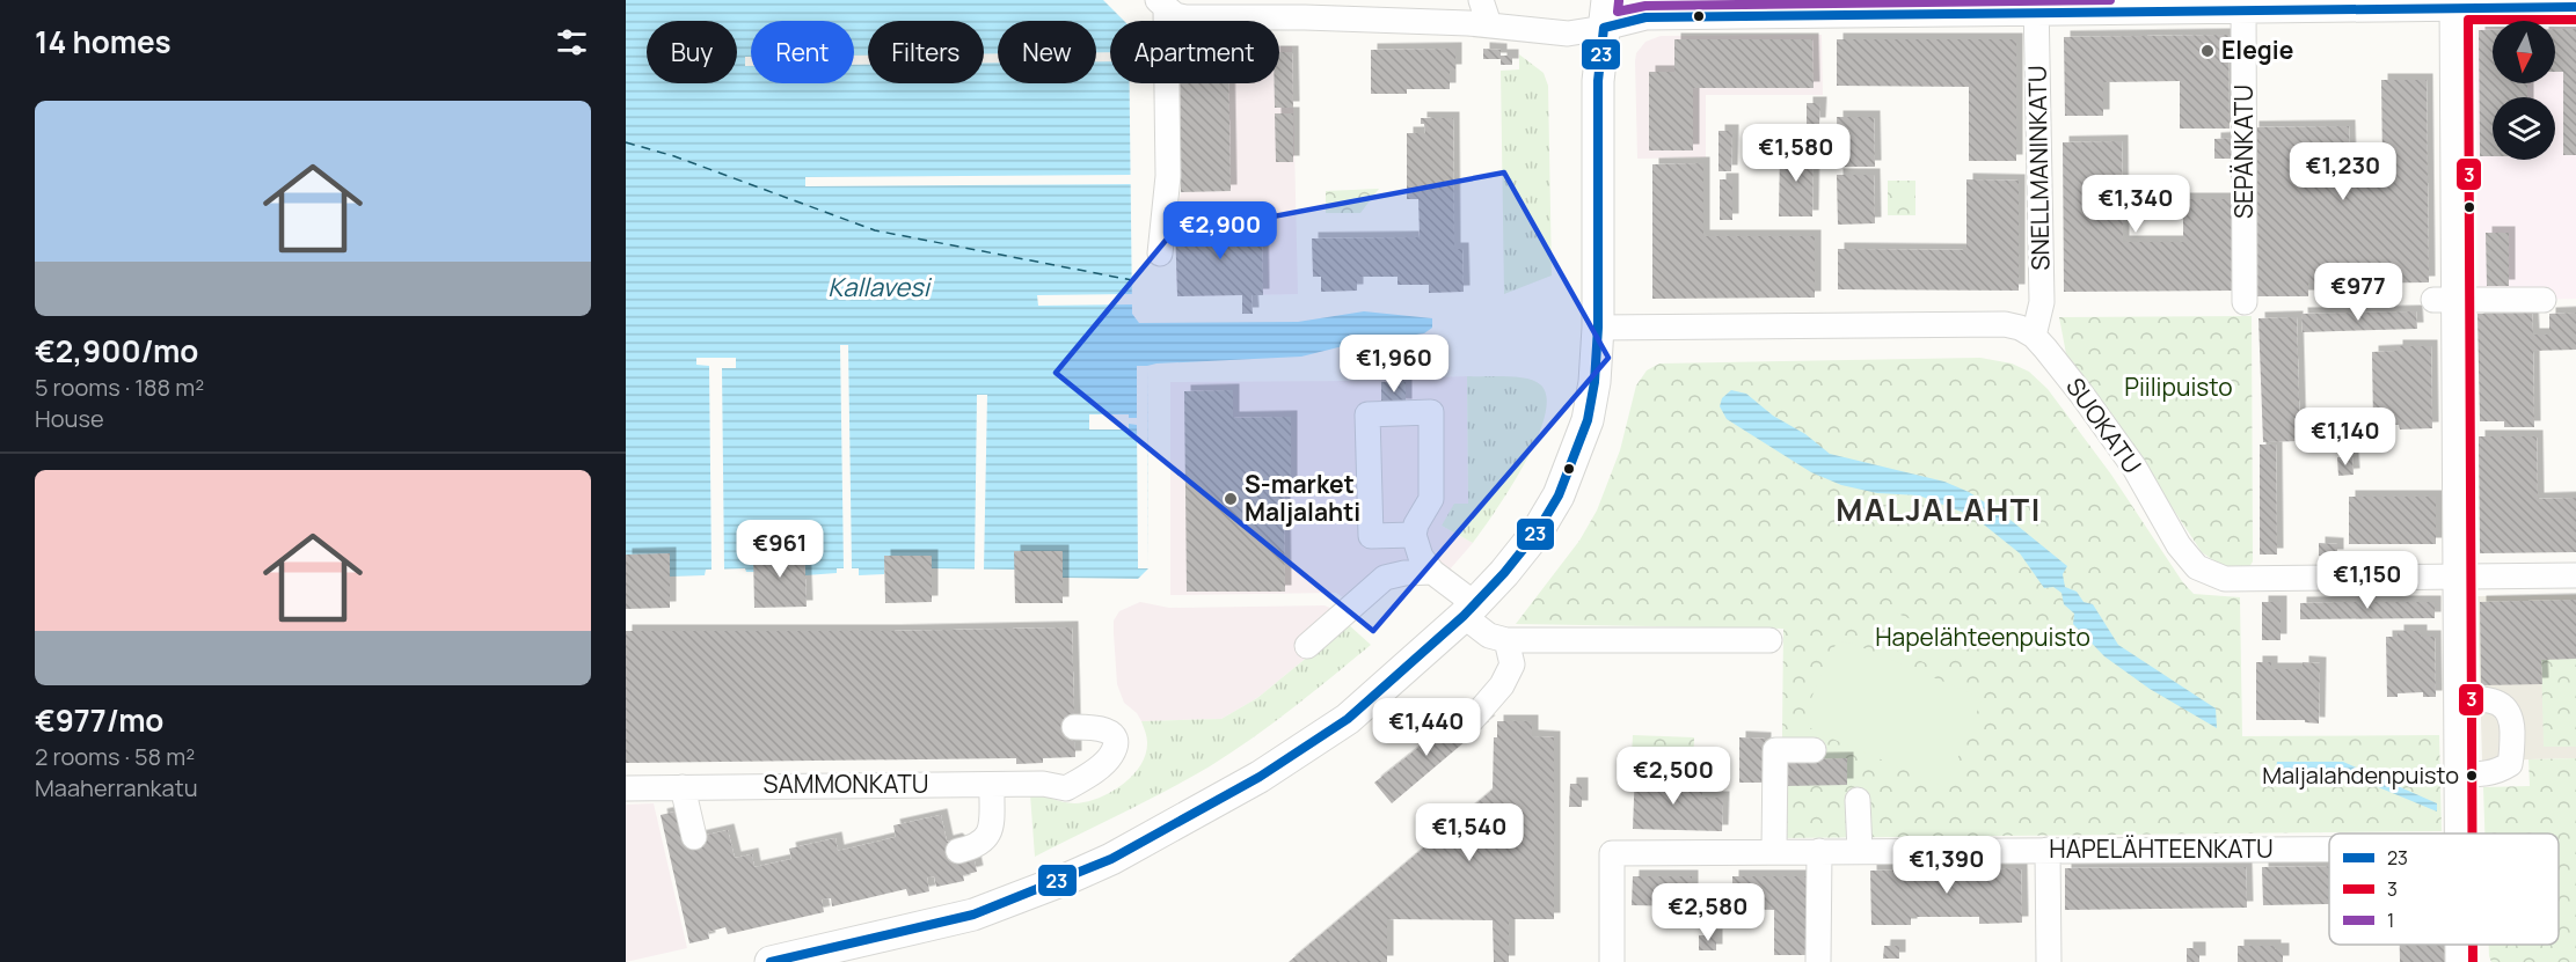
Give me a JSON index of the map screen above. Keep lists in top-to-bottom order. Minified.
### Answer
{"streets":{"street":["SEPÄNKATU","SNELLMANINKATU","SUOKATU","SAMMONKATU","HAPELÄHTEENKATU"]},"crossings":[["SNELLMANINKATU","SUOKATU"]],"districts":["MALJALAHTI"],"water":["Kallavesi"],"parks":["Piilipuisto","Hapelähteenpuisto"],"places":["Elegie","S-market Maljalahti","Maljalahdenpuisto"],"lines":["transit line 1","transit line 23","transit line 3"],"legend":["23","3","1"],"north":"bottom","page":{"heading":"14 homes","chip":["Buy","Rent","Filters","New","Apartment"],"list":[{"name":"€2,900/mo","note":"5 rooms · 188 m² · House"},{"name":"€977/mo","note":"2 rooms · 58 m² · Maaherrankatu"}],"price":["€1,580","€1,230","€1,340","€2,900","€977","€1,960","€1,140","€961","€1,150","€1,440","€2,500","€1,540","€1,390","€2,580"]}}
